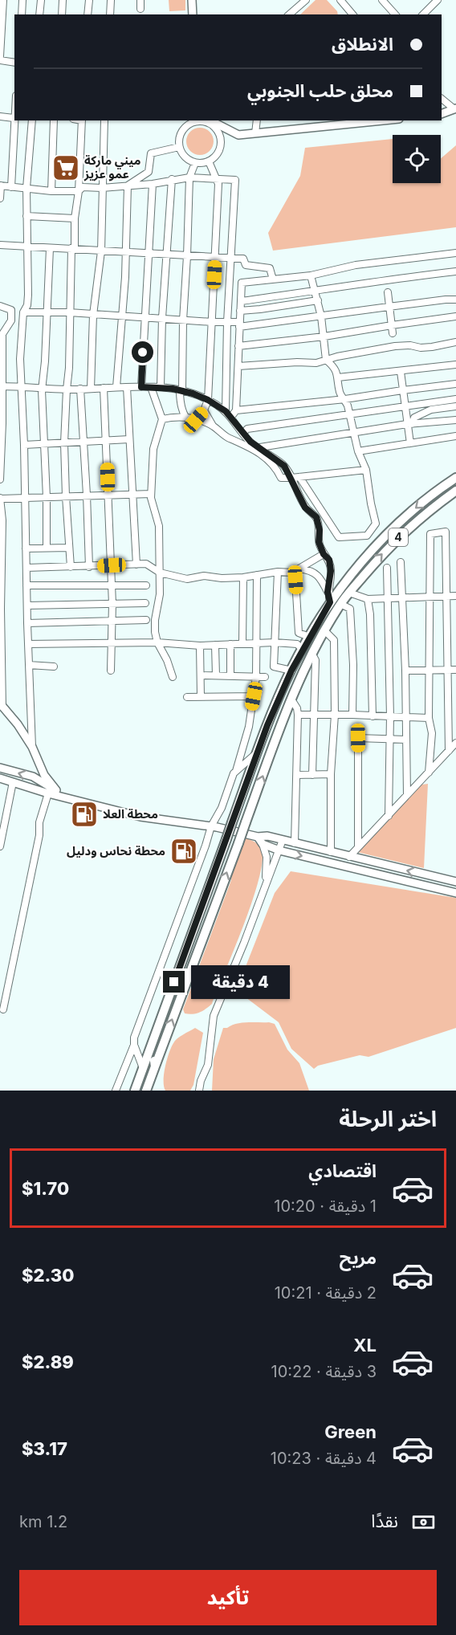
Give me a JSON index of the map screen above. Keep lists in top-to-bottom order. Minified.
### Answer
{"streets":{"highway":["4"]},"places":{"supermarket":["ميني ماركة عمو عزيز"],"fuel station":["محطة العلا","محطة نحاس ودليل"]},"page":{"banner":["الانطلاق","محلق حلب الجنوبي"],"bubble":"4 دقيقة","heading":"اختر الرحلة","list":[{"name":"اقتصادي","note":"1 دقيقة · 10:20","value":"$1.70"},{"name":"مريح","note":"2 دقيقة · 10:21","value":"$2.30"},{"name":"XL","note":"3 دقيقة · 10:22","value":"$2.89"},{"name":"Green","note":"4 دقيقة · 10:23","value":"$3.17"}],"pay":["نقدًا","1.2 km"],"buttons":"تأكيد"}}
